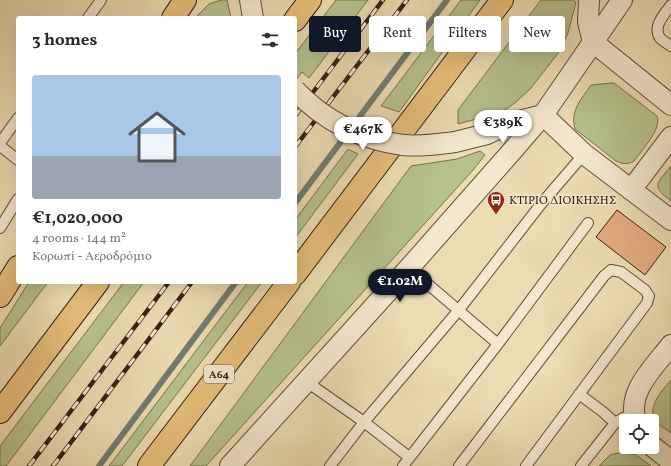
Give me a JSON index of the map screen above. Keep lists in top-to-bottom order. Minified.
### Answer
{"streets":{"highway":["Α64"]},"places":{"bus stop":["ΚΤΙΡΙΟ ΔΙΟΙΚΗΣΗΣ"]},"page":{"chip":["Buy","Rent","Filters","New"],"heading":"3 homes","list":[{"name":"€1,020,000","note":"4 rooms · 144 m² · Κορωπί - Αεροδρόμιο"}],"price":["€389K","€467K","€1.02M"]}}
